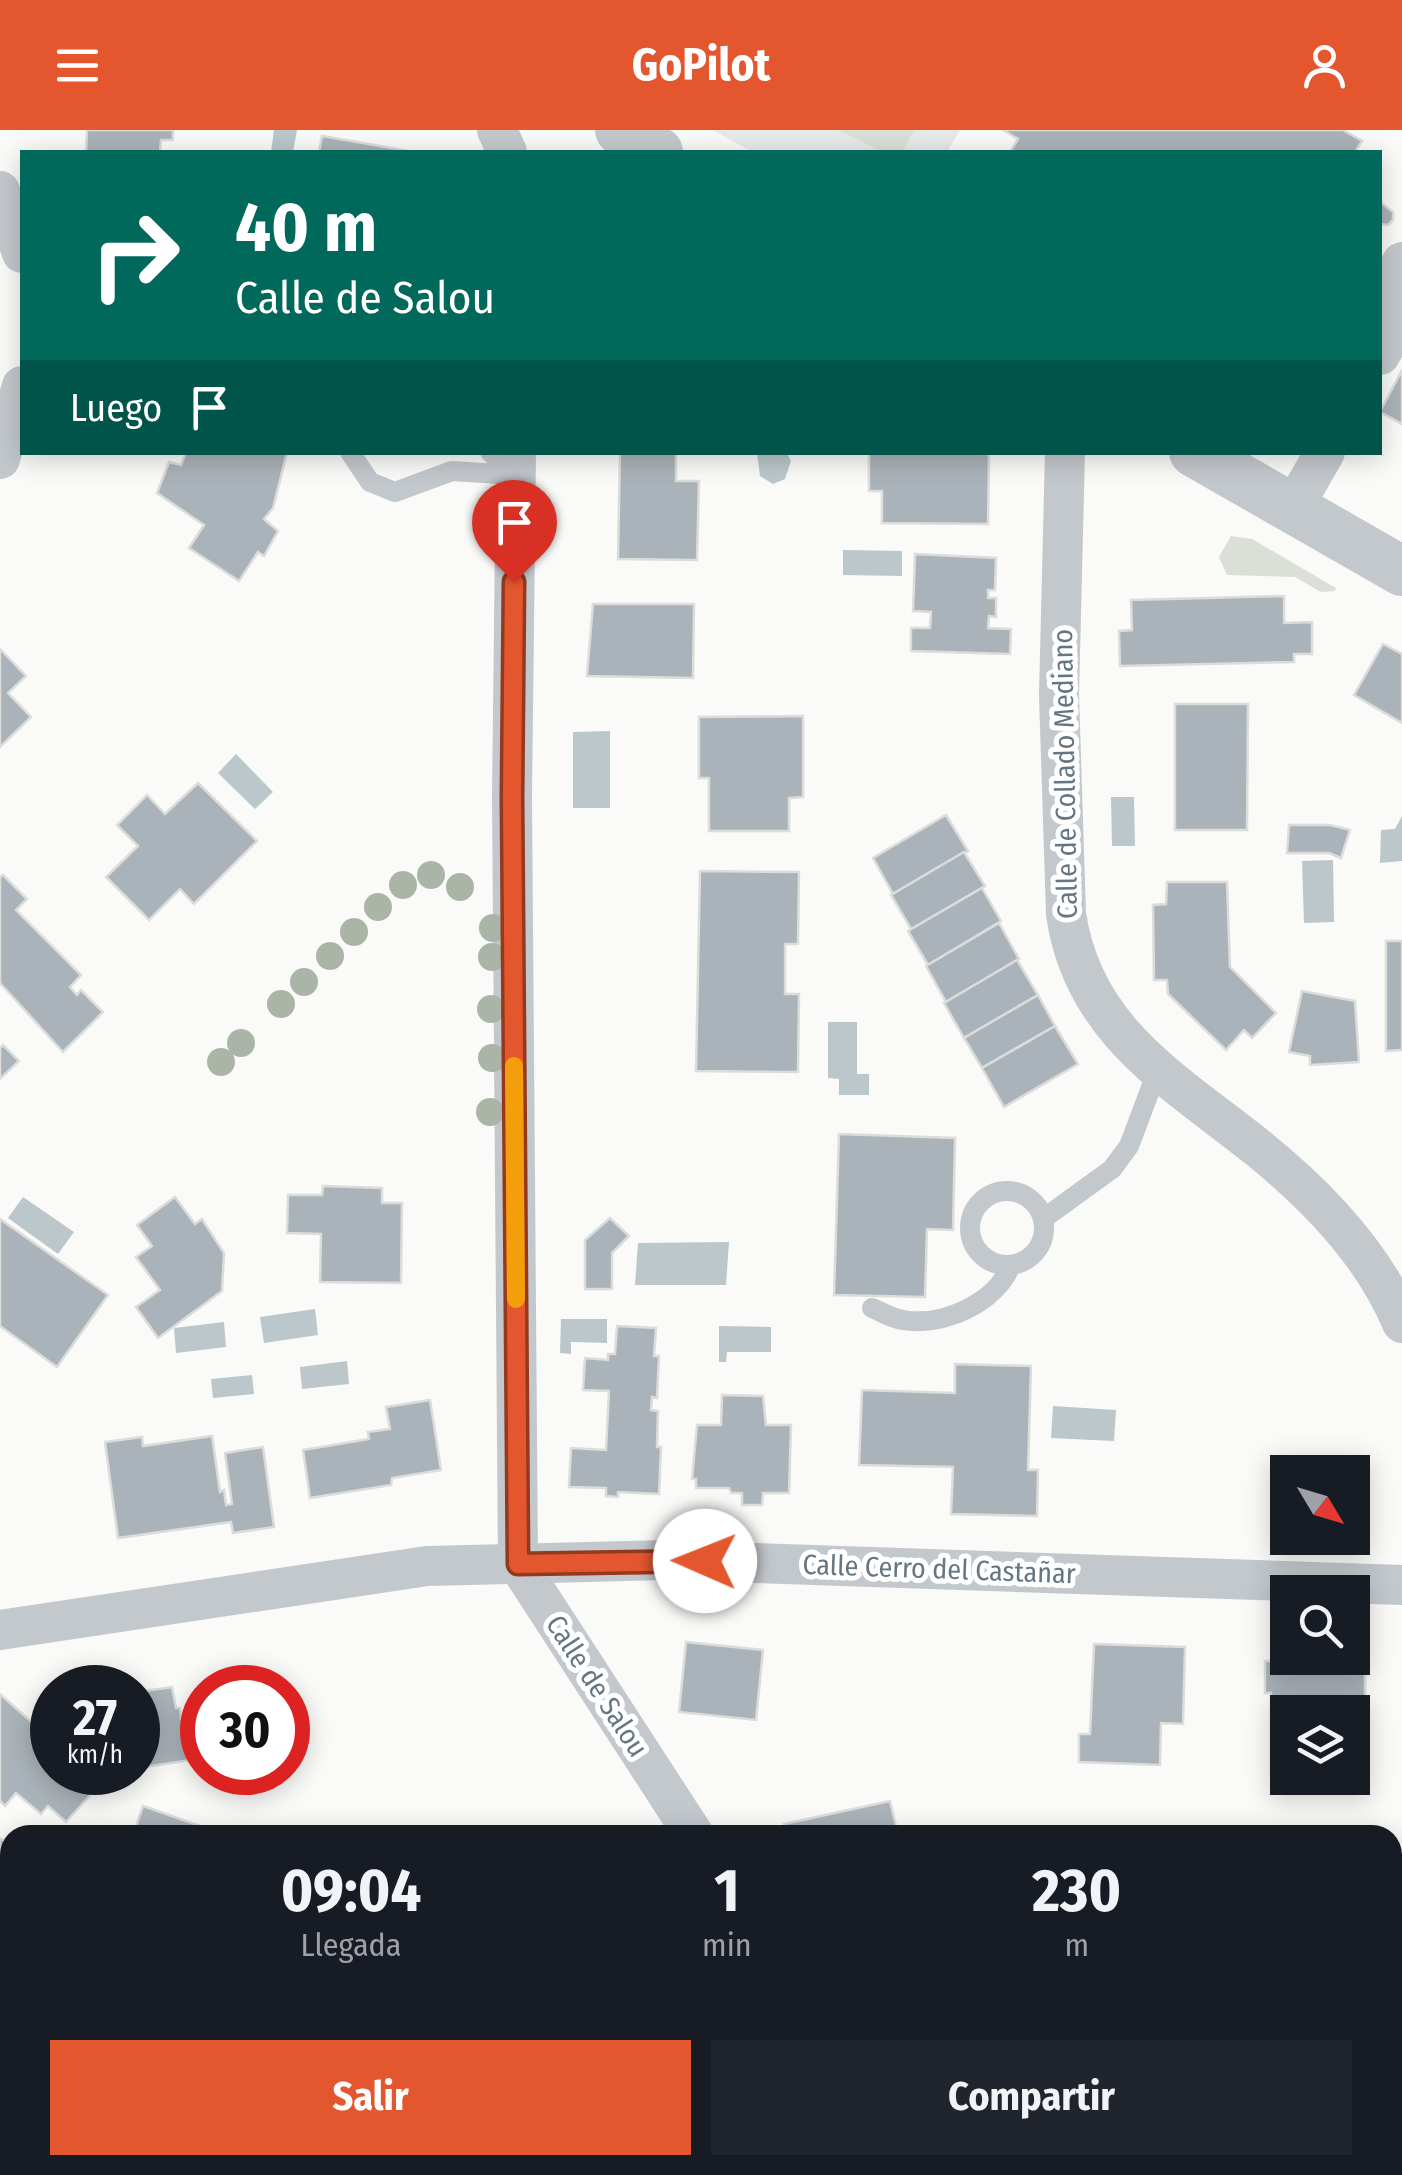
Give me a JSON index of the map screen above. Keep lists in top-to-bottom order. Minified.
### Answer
{"streets":{"street":["Calle de Collado Mediano","Calle Cerro del Castañar","Calle de Salou"]},"crossings":[["Calle Cerro del Castañar","Calle de Salou"]],"north":"bottom right","page":{"header":"GoPilot","turn":["40 m","Calle de Salou"],"then":"Luego","speed":"27 km/h","limit":"30","eta":["09:04","Llegada","1","min","230","m"],"buttons":["Salir","Compartir"]}}
